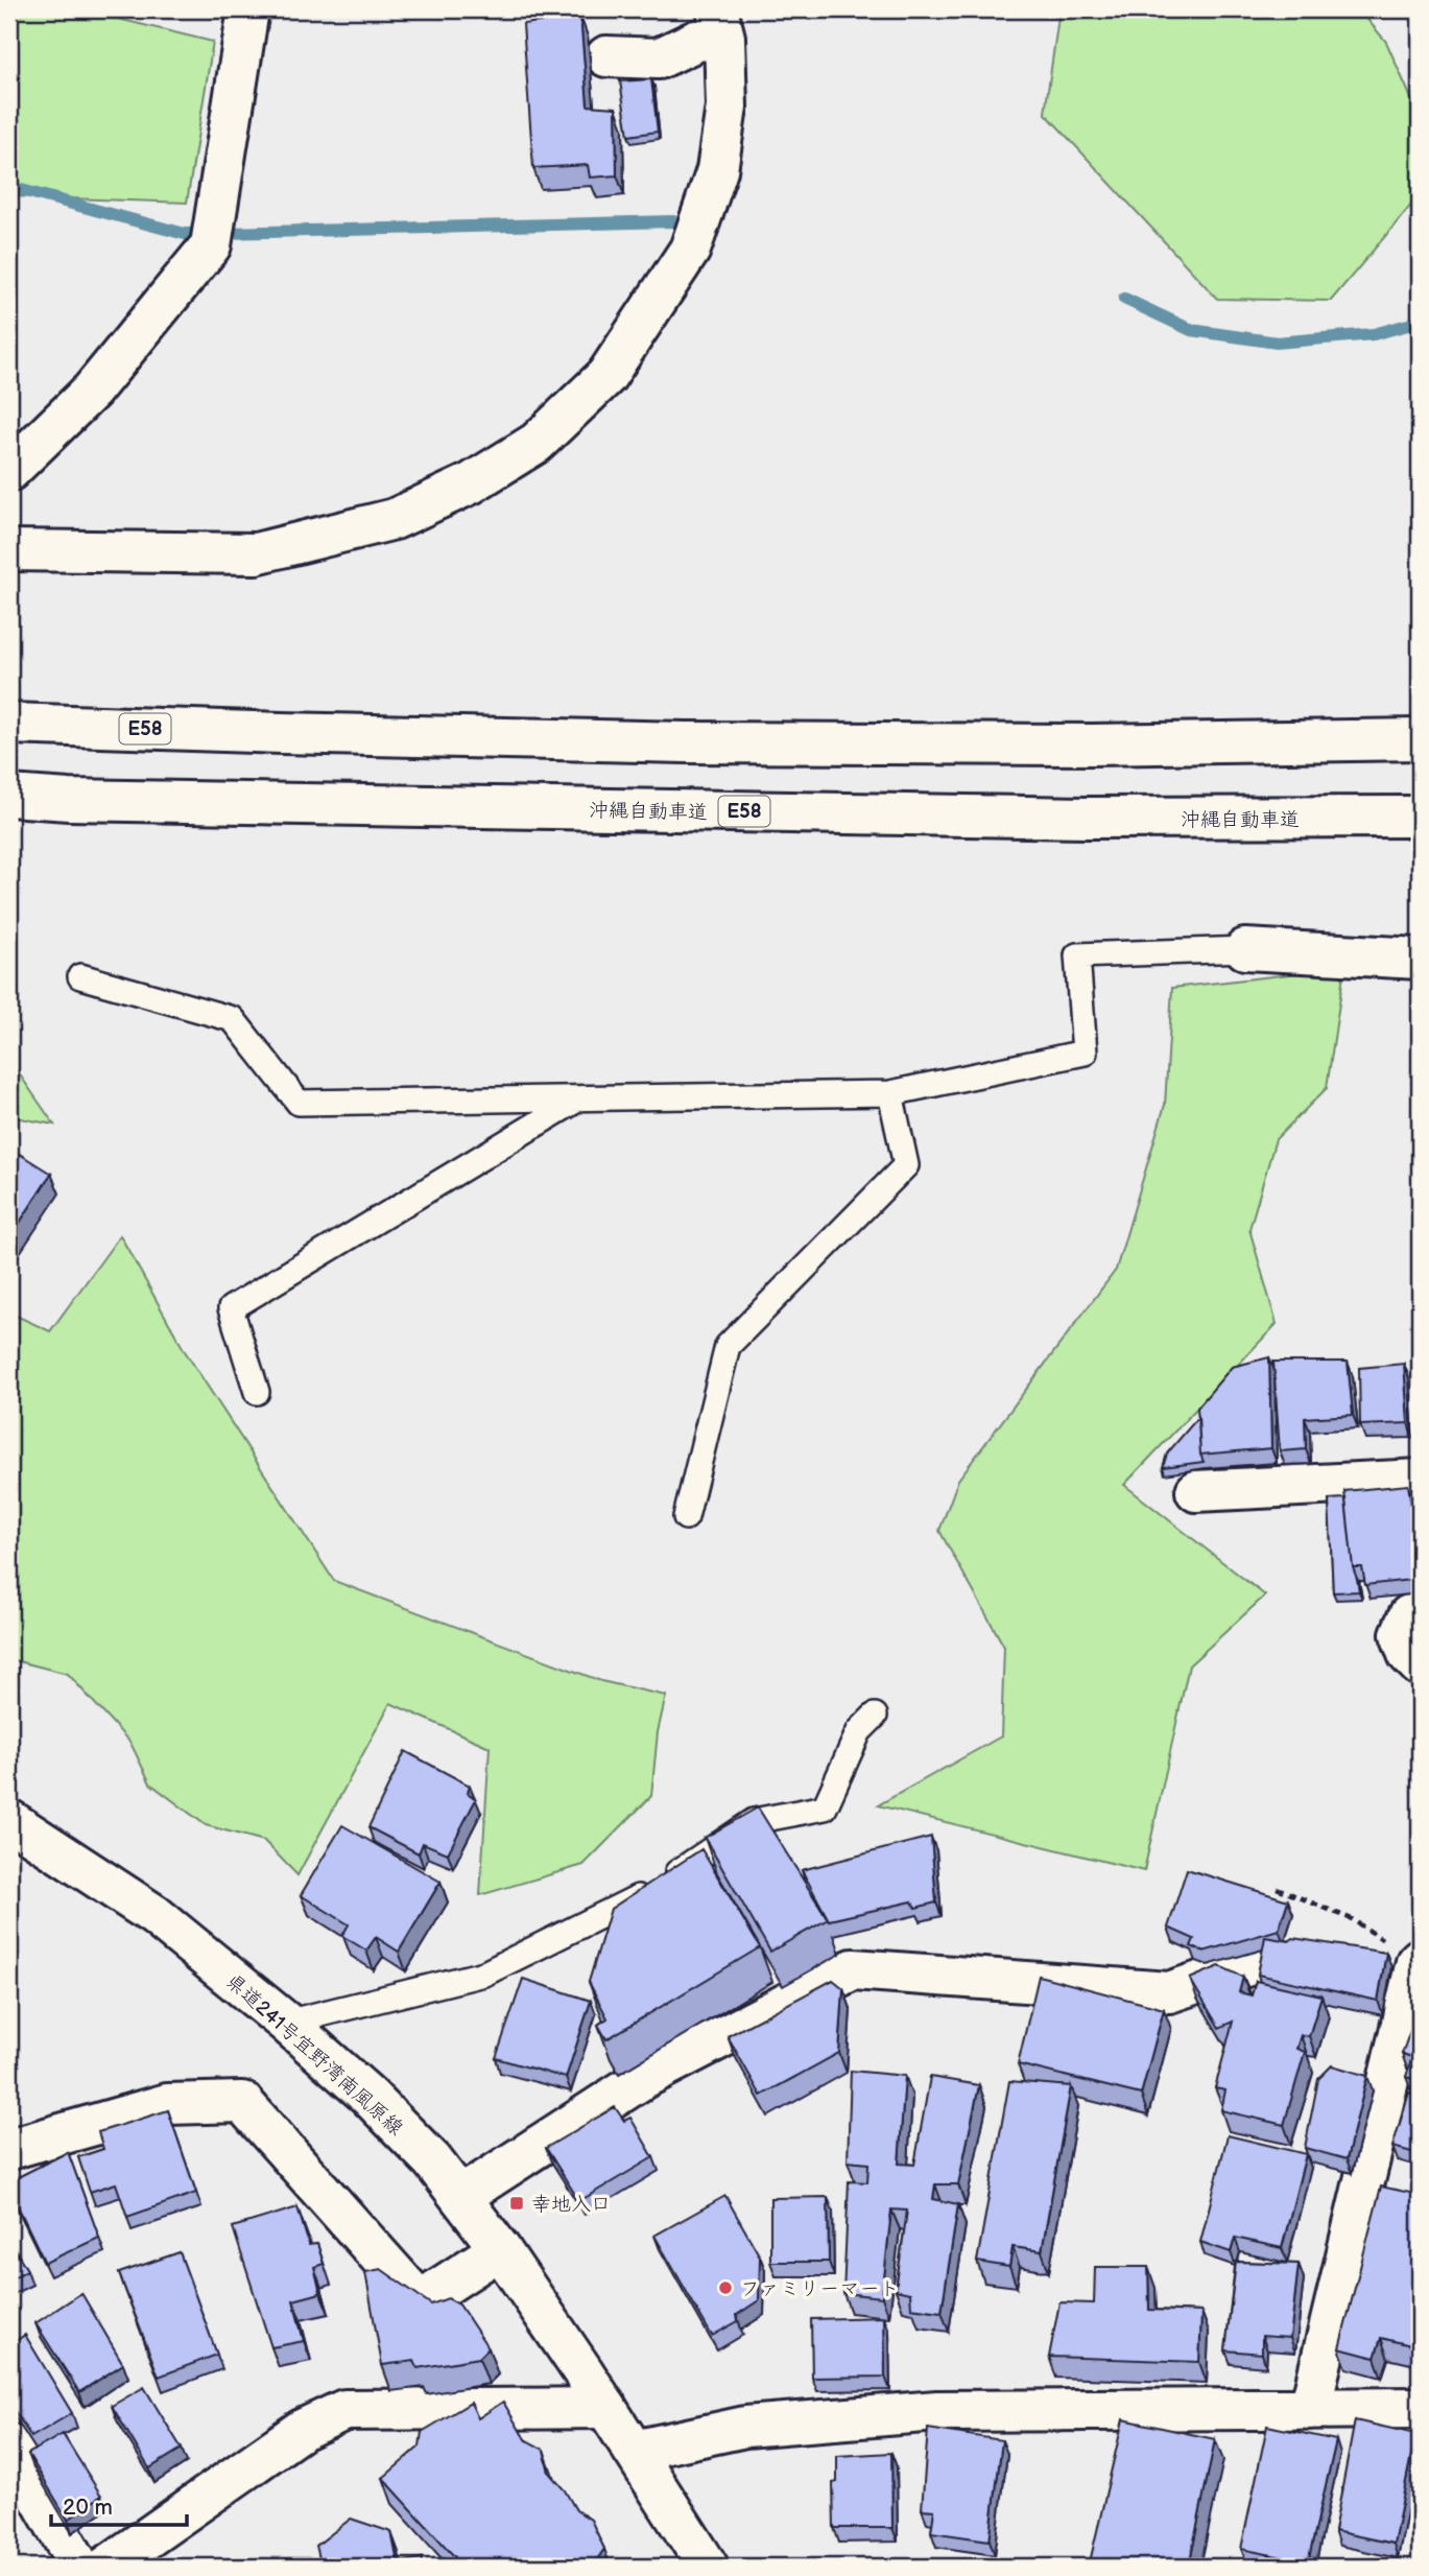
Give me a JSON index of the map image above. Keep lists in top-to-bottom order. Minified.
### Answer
{"streets":{"main road":["E58","沖縄自動車道","県道241号宜野湾南風原線"]},"places":{"transit":["幸地入口"],"other":["ファミリーマート"]},"scale_bar":"20 m"}
